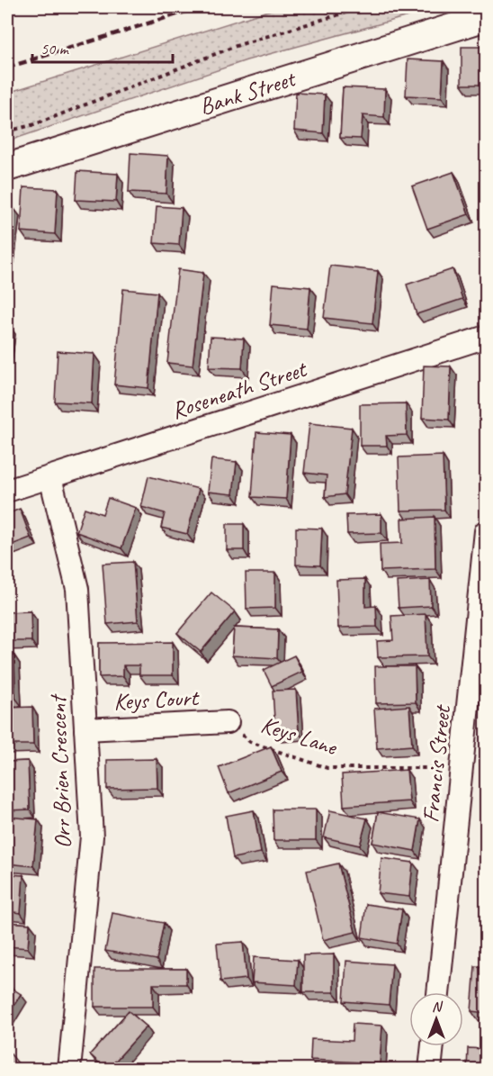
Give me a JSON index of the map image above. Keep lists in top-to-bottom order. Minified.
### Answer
{"streets":{"main road":["Bank Street"],"street":["Roseneath Street","Keys Court","Francis Street","Orr Brien Crescent"],"path":["Keys Lane"]},"crossings":[["Roseneath Street","Orr Brien Crescent"],["Keys Court","Keys Lane"],["Keys Court","Orr Brien Crescent"],["Keys Lane","Francis Street"]],"scale_bar":"50 m","north":"top"}
